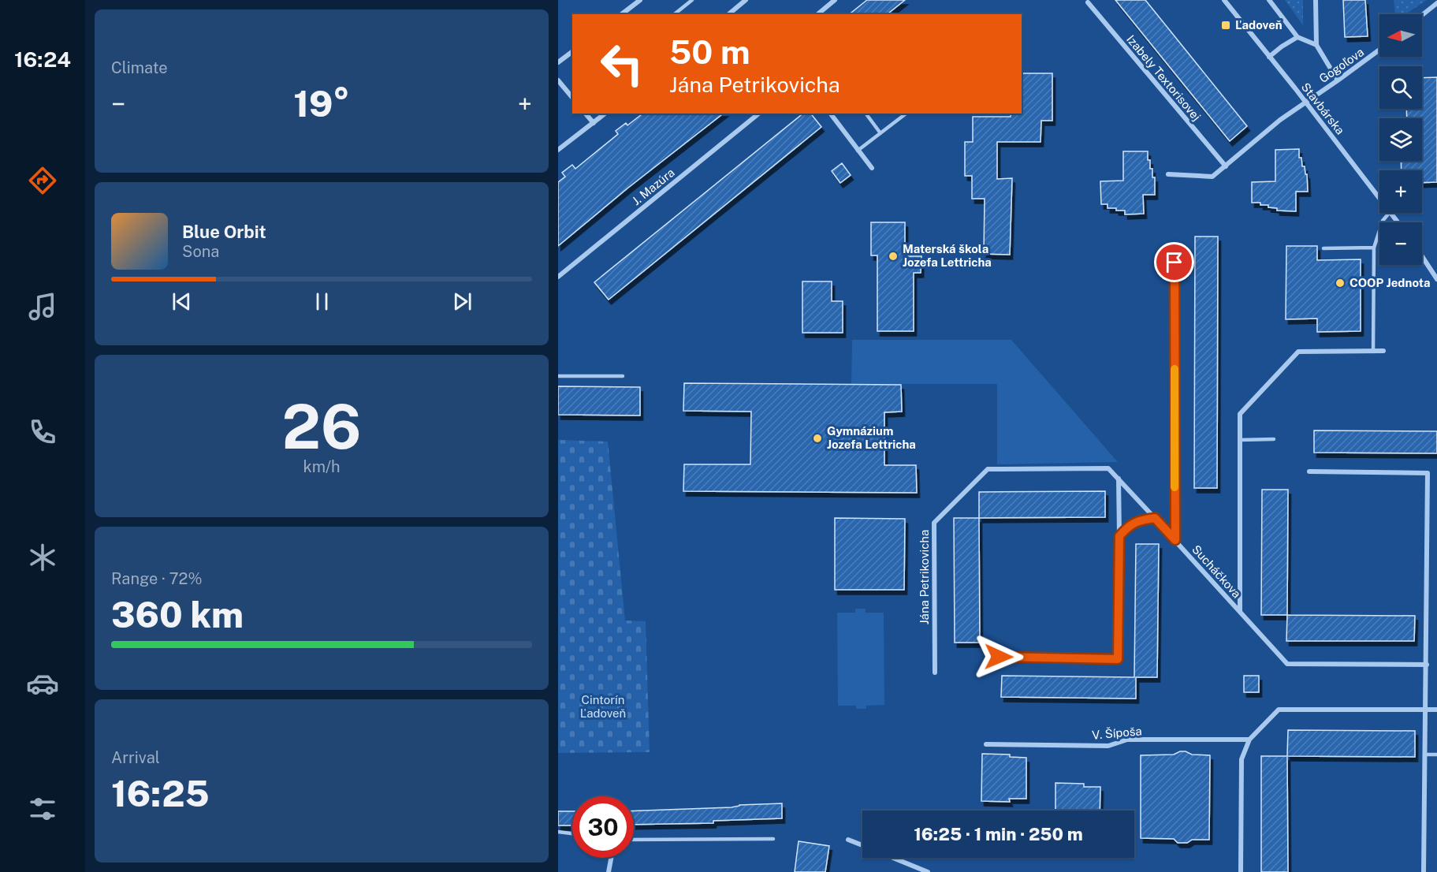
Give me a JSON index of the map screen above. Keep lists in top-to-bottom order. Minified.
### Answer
{"streets":{"street":["Gogoľova","Izabely Textorisovej","Stavbárska","J. Mazúra","Sucháčkova","Jána Petrikovicha","V. Šípoša"]},"crossings":[["Gogoľova","Stavbárska"],["Sucháčkova","Jána Petrikovicha"]],"parks":["Cintorín Ľadoveň"],"places":{"transit":["Ľadoveň"],"other":["Materská škola Jozefa Lettricha","COOP Jednota","Gymnázium Jozefa Lettricha"]},"north":"left","page":{"tabs":"16:24","tile":["Climate",["26","km/h"],["Range · 72%","360 km"],["Arrival","16:25"]],"map_buttons":["+","−"],"turn":["50 m","Jána Petrikovicha"],"heat":["−","19°","+"],"song":["Blue Orbit","Sona"],"limit":"30","trip":"16:25 · 1 min · 250 m"}}
